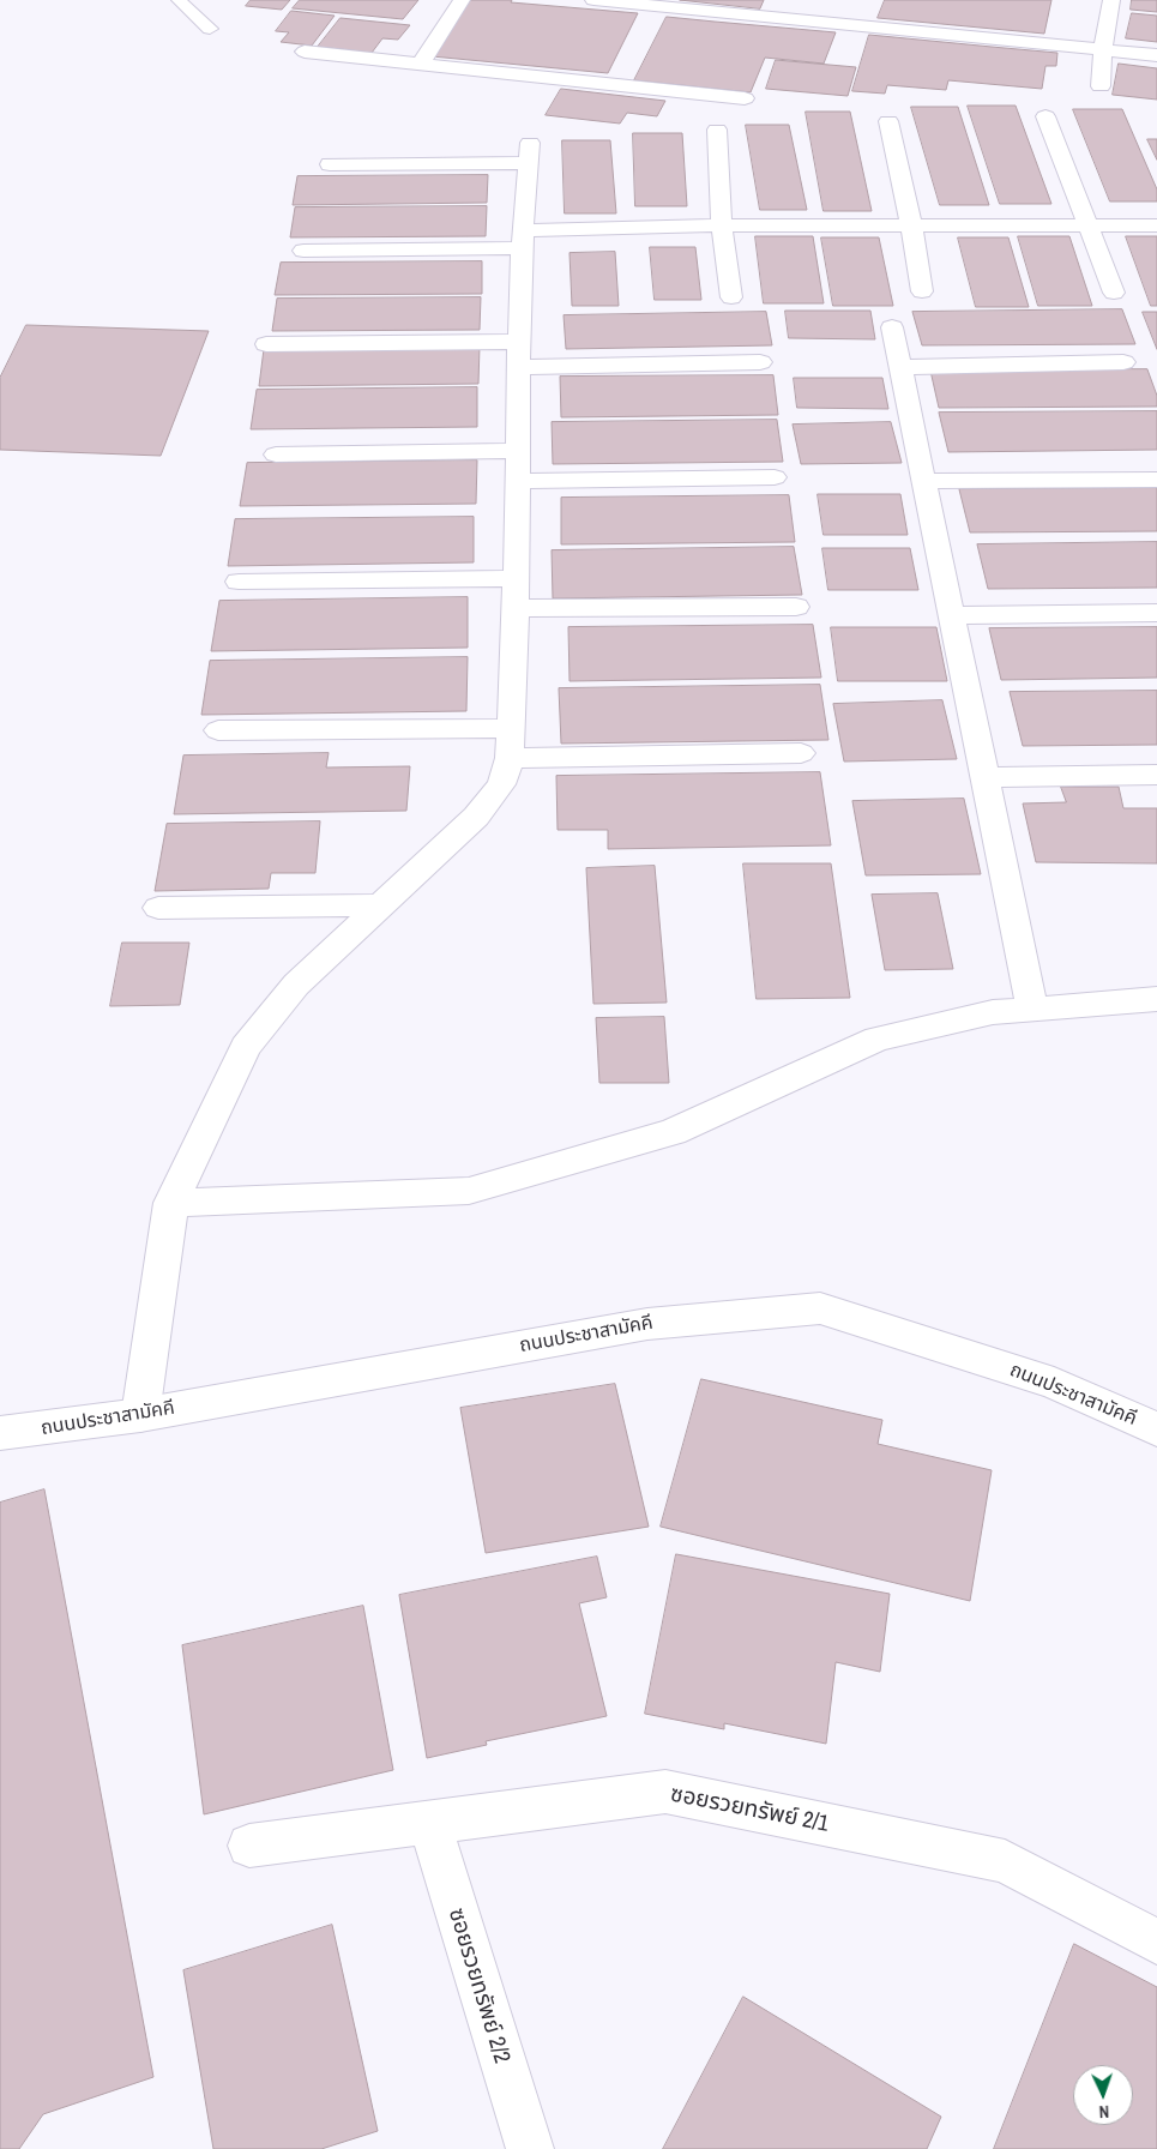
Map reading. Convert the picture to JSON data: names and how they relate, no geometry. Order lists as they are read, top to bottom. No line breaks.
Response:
{"streets":{"street":["ถนนประชาสามัคคี","ซอยรวยทรัพย์ 2/1","ซอยรวยทรัพย์ 2/2"]},"crossings":[["ซอยรวยทรัพย์ 2/1","ซอยรวยทรัพย์ 2/2"]],"north":"bottom"}
